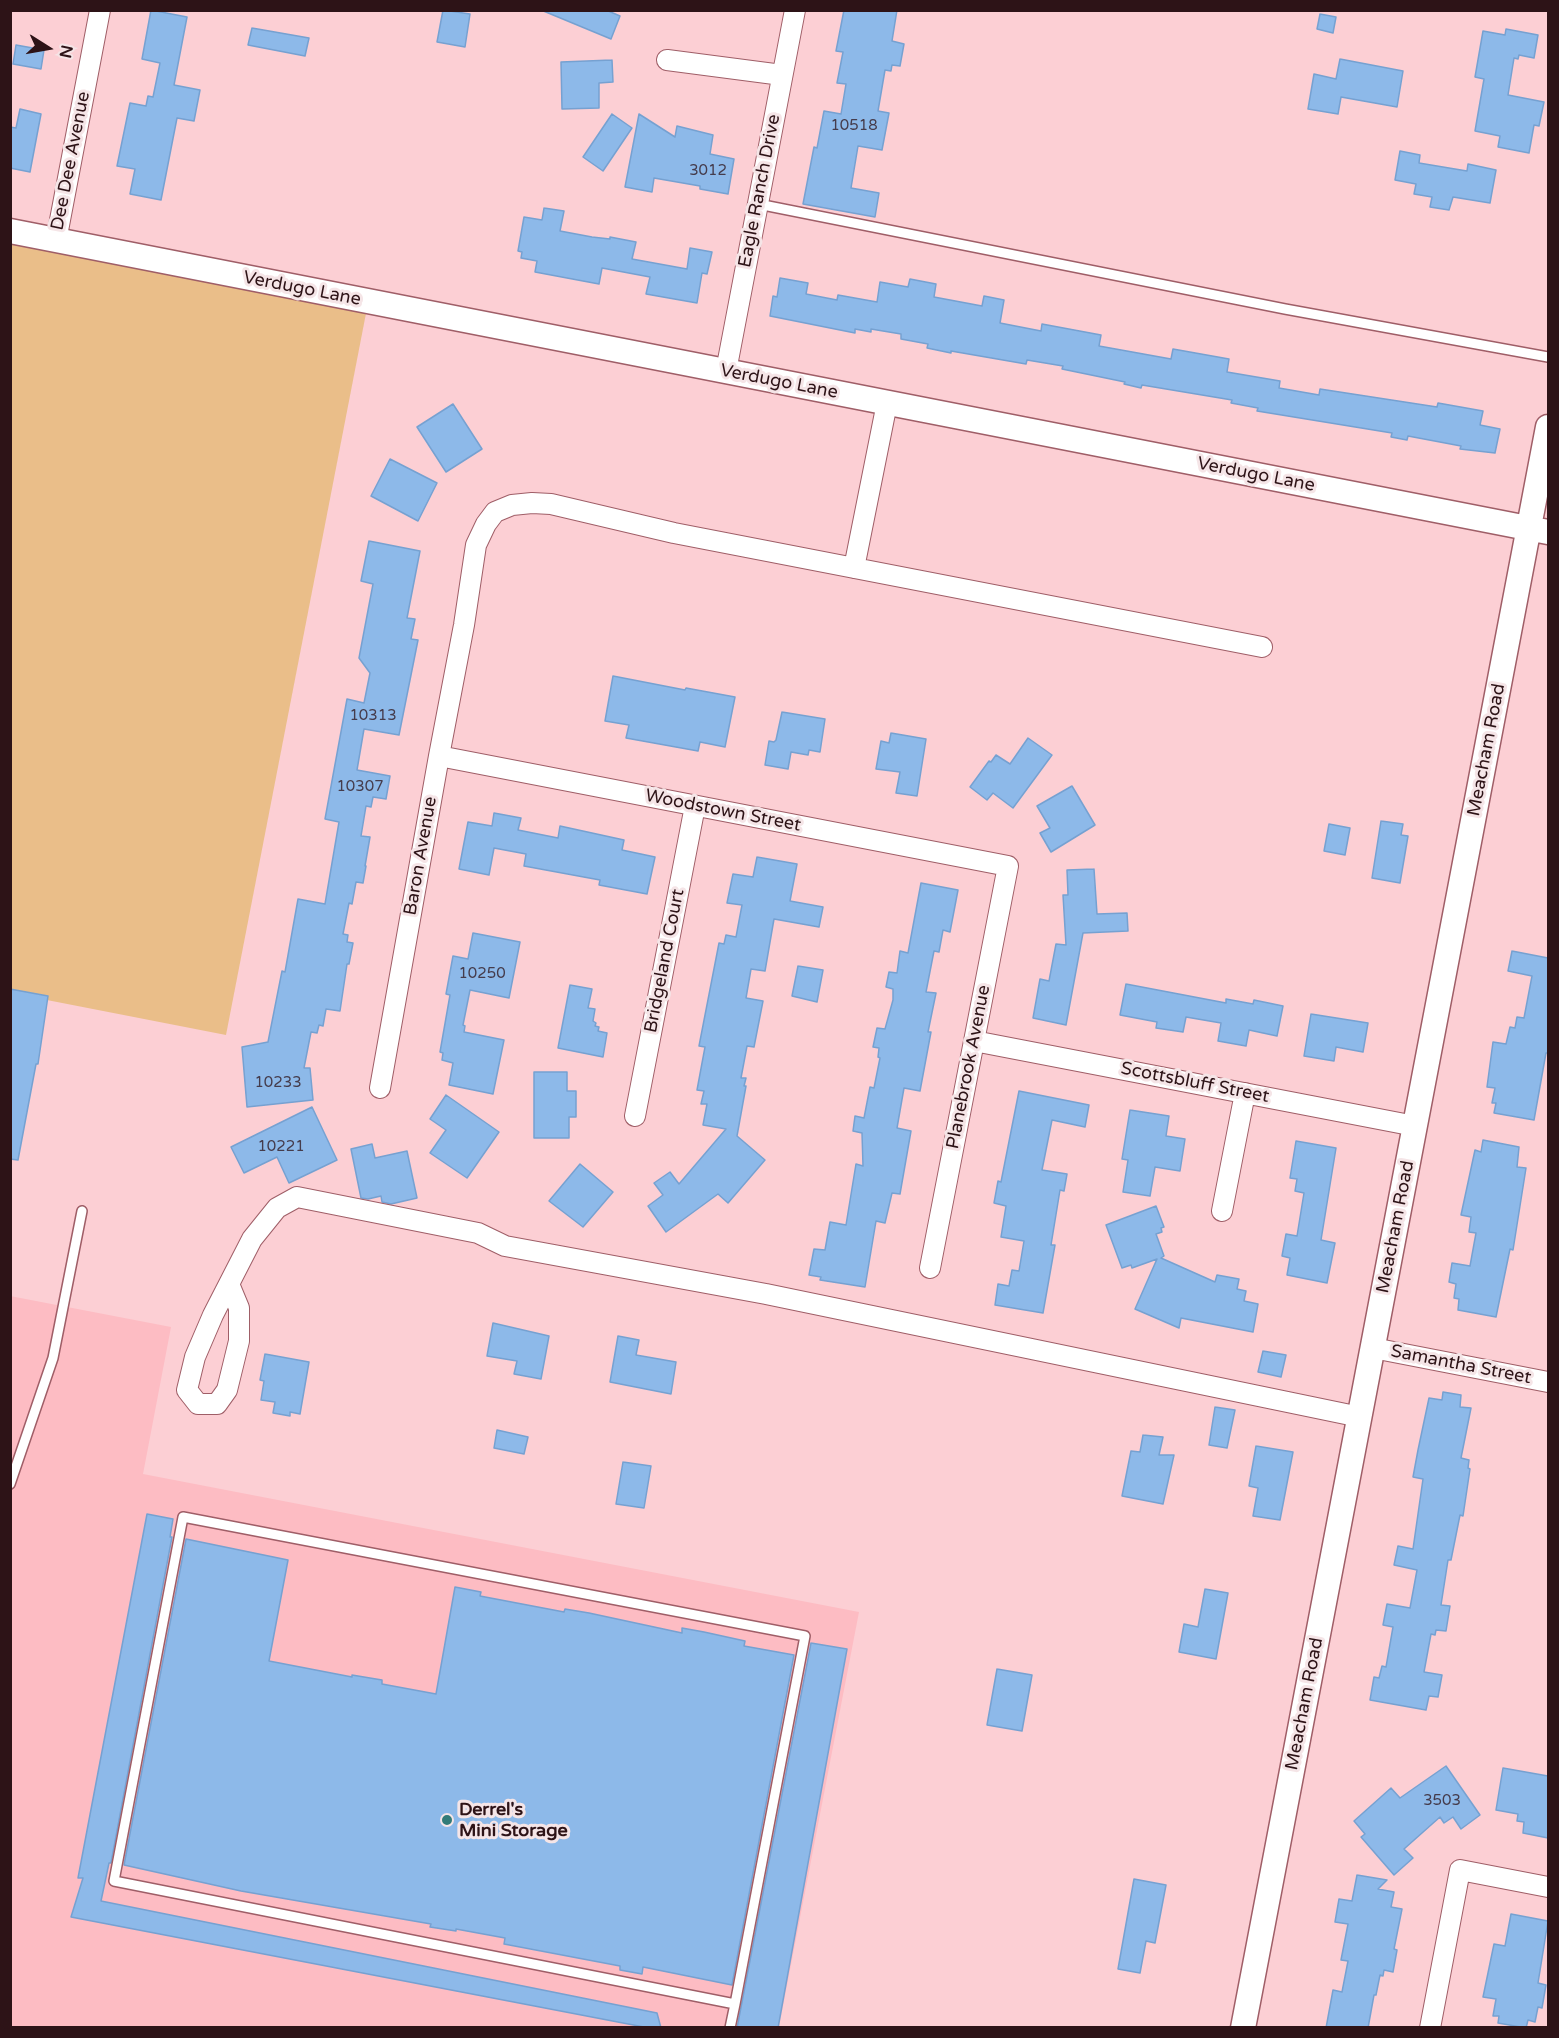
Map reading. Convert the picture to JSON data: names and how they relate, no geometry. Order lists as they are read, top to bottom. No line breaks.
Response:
{"streets":{"street":["Dee Dee Avenue","Eagle Ranch Drive","Verdugo Lane","Meacham Road","Woodstown Street","Baron Avenue","Bridgeland Court","Planebrook Avenue","Scottsbluff Street","Samantha Street"]},"crossings":[["Dee Dee Avenue","Verdugo Lane"],["Eagle Ranch Drive","Verdugo Lane"],["Verdugo Lane","Meacham Road"],["Meacham Road","Scottsbluff Street"],["Meacham Road","Samantha Street"],["Woodstown Street","Baron Avenue"],["Woodstown Street","Bridgeland Court"],["Woodstown Street","Planebrook Avenue"],["Planebrook Avenue","Scottsbluff Street"]],"places":["Derrel's Mini Storage"],"house_numbers":["10518","3012","10313","10307","10250","10233","10221","3503"],"north":"right"}
